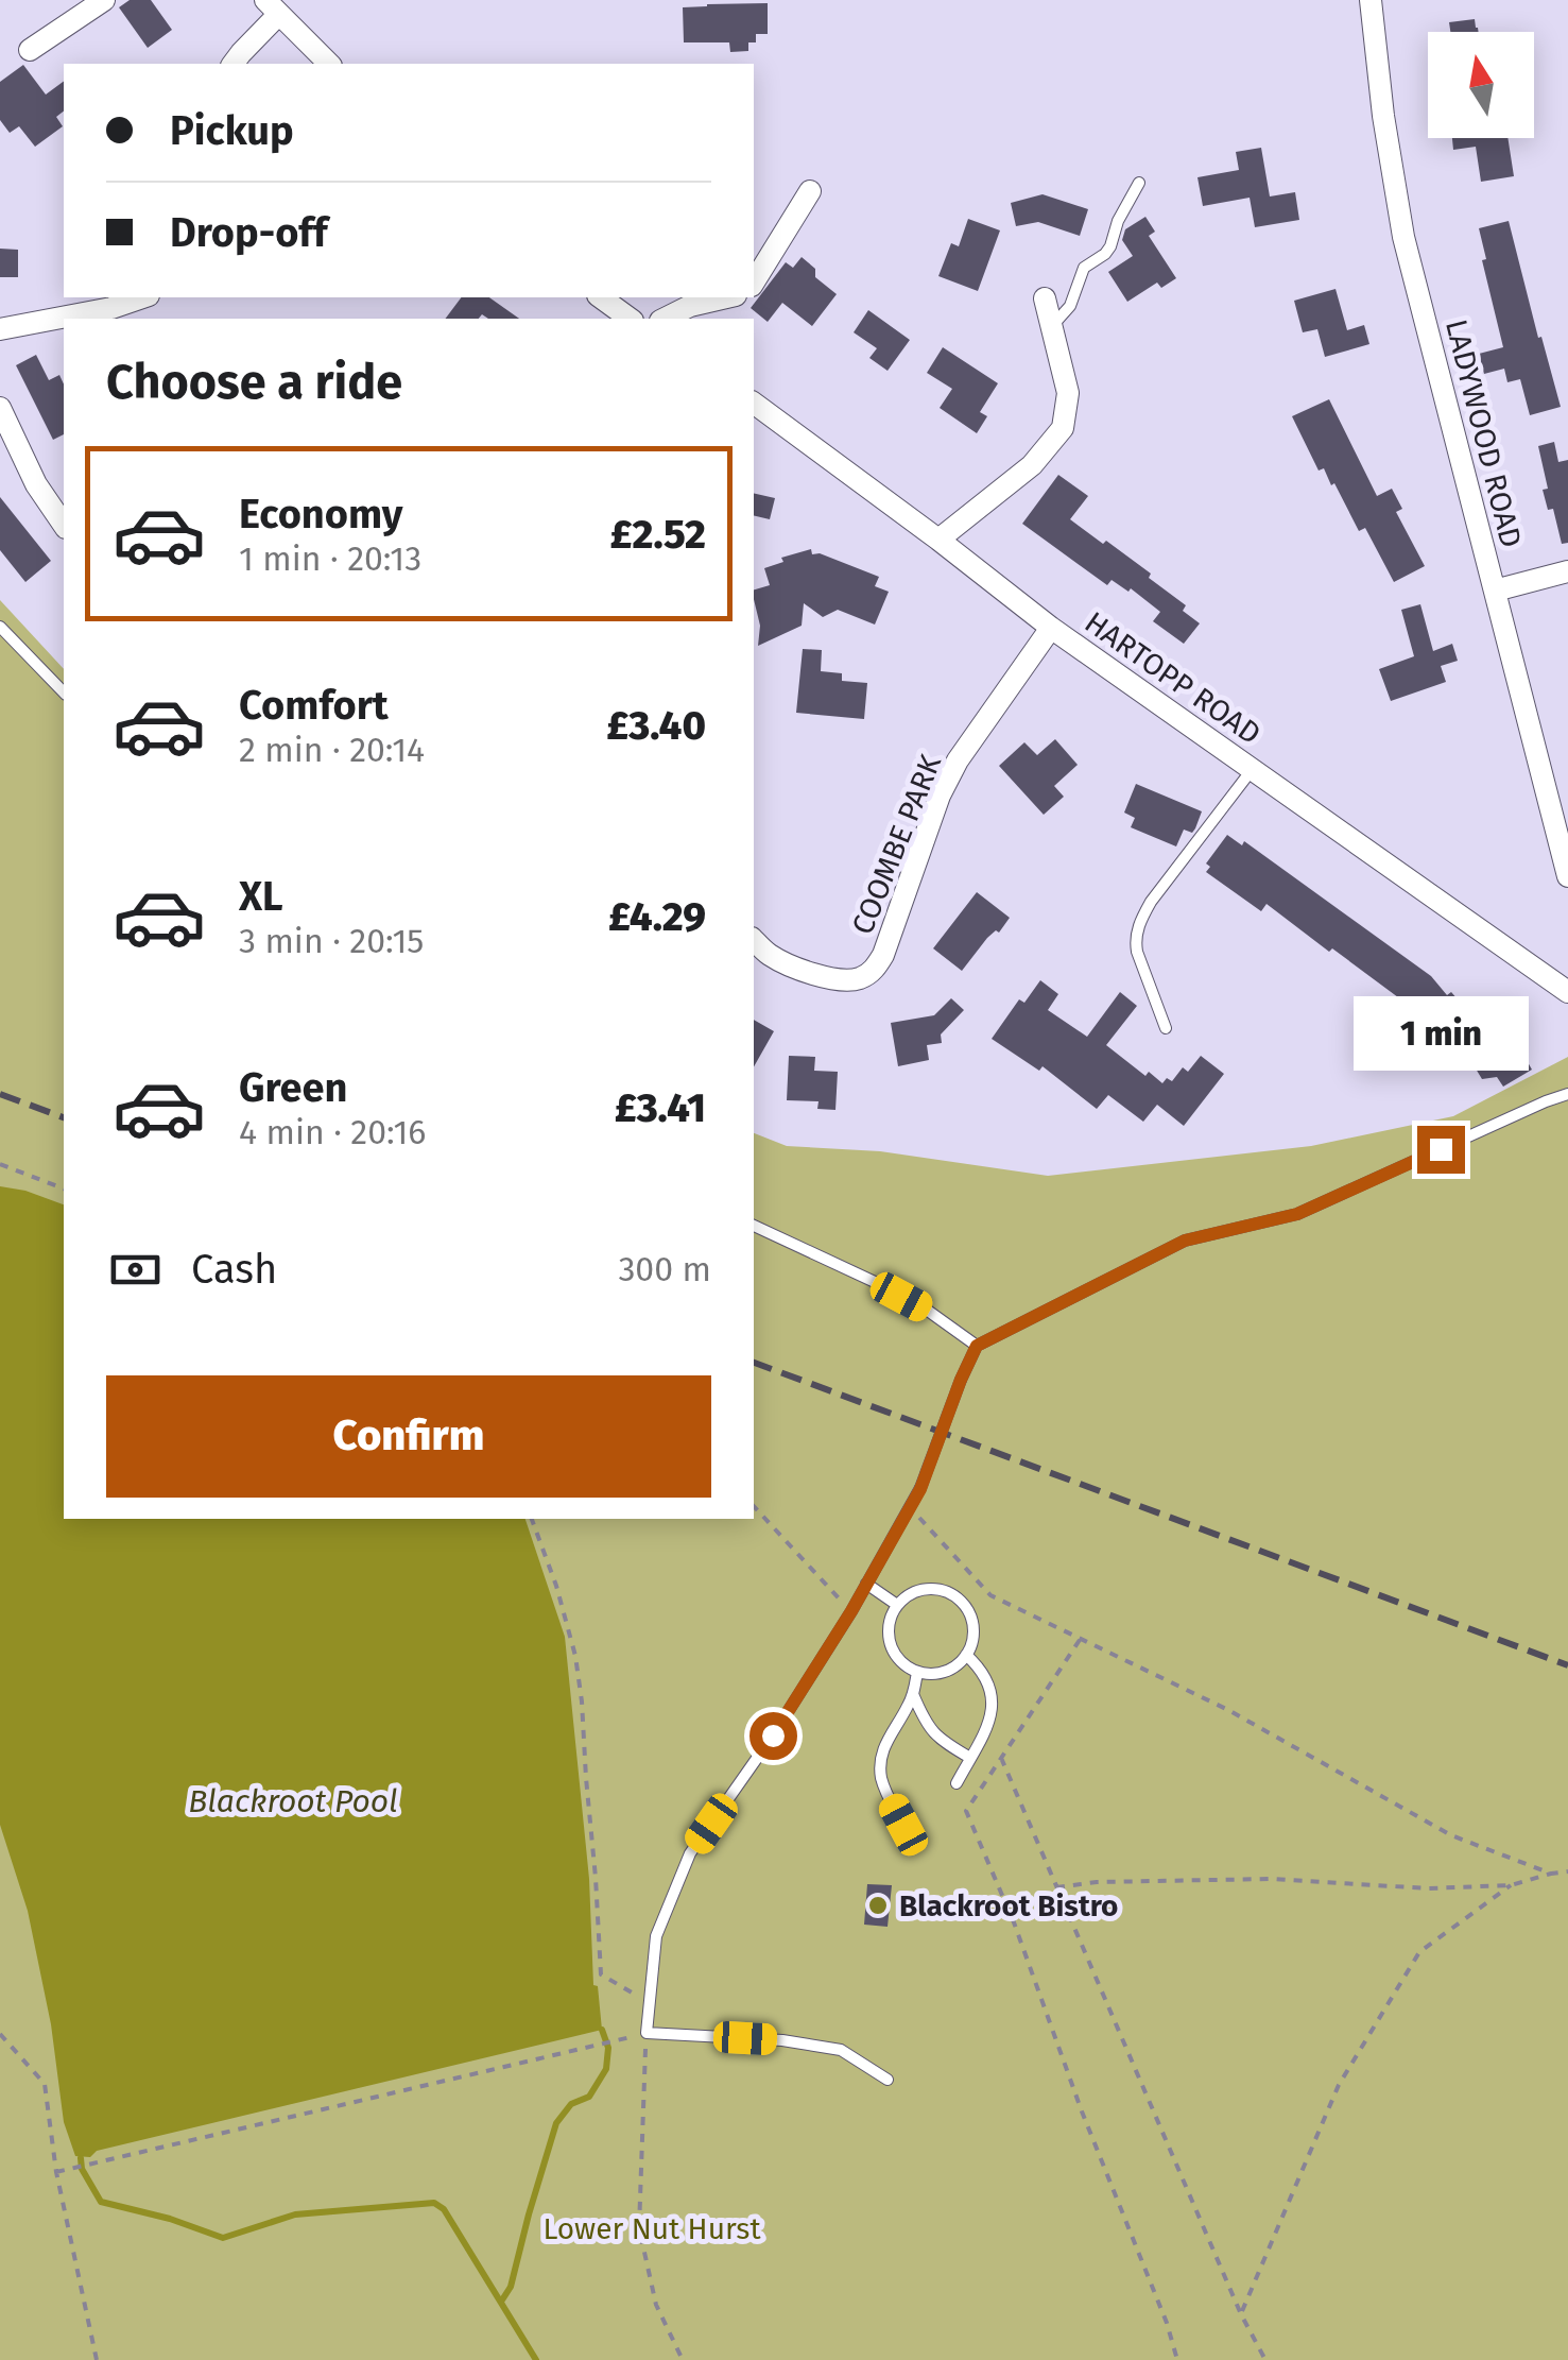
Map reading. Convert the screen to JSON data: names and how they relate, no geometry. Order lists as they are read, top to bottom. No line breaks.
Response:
{"streets":{"street":["LADYWOOD ROAD","HARTOPP ROAD","COOMBE PARK"]},"crossings":[["HARTOPP ROAD","COOMBE PARK"]],"water":["Blackroot Pool"],"parks":["Lower Nut Hurst"],"places":["Blackroot Bistro"],"north":"top","page":{"banner":["Pickup","Drop-off"],"heading":"Choose a ride","list":[{"name":"Economy","note":"1 min · 20:13","value":"£2.52"},{"name":"Comfort","note":"2 min · 20:14","value":"£3.40"},{"name":"XL","note":"3 min · 20:15","value":"£4.29"},{"name":"Green","note":"4 min · 20:16","value":"£3.41"}],"bubble":"1 min","pay":["Cash","300 m"],"buttons":"Confirm"}}
